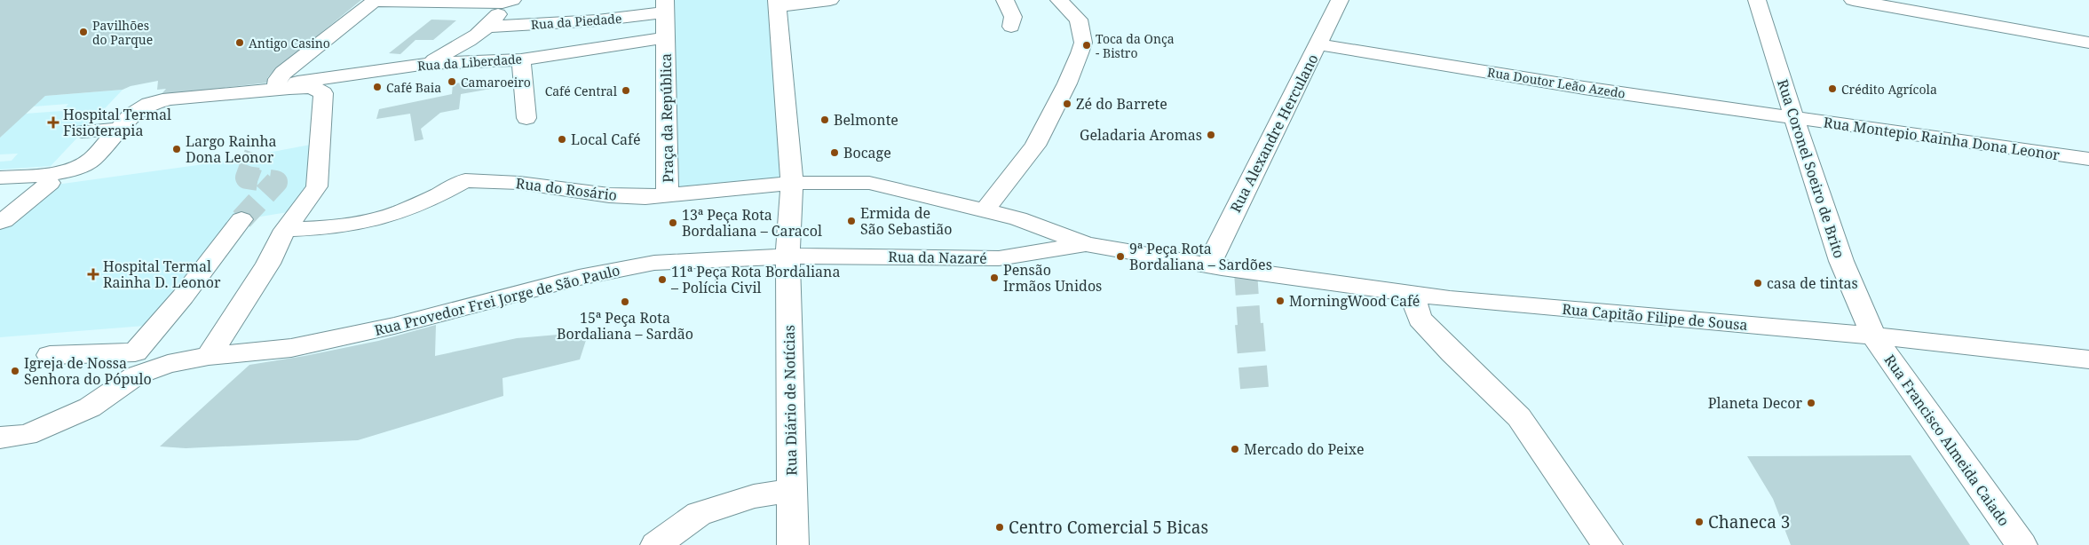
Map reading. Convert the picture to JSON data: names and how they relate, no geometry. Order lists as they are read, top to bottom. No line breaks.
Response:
{"streets":{"street":["Rua da Piedade","Rua da Liberdade","Rua Doutor Leão Azedo","Praça da República","Rua Alexandre Herculano","Rua Montepio Rainha Dona Leonor","Rua Coronel Soeiro de Brito","Rua do Rosário","Rua da Nazaré","Rua Provedor Frei Jorge de São Paulo","Rua Capitão Filipe de Sousa","Rua Diário de Notícias","Rua Francisco Almeida Caiado"]},"crossings":[["Rua da Piedade","Praça da República"],["Rua da Liberdade","Praça da República"],["Rua Doutor Leão Azedo","Rua Alexandre Herculano"],["Rua Doutor Leão Azedo","Rua Montepio Rainha Dona Leonor"],["Rua Doutor Leão Azedo","Rua Coronel Soeiro de Brito"],["Praça da República","Rua do Rosário"],["Praça da República","Rua da Nazaré"],["Praça da República","Rua Capitão Filipe de Sousa"],["Praça da República","Rua Diário de Notícias"],["Rua Alexandre Herculano","Rua Capitão Filipe de Sousa"],["Rua Montepio Rainha Dona Leonor","Rua Coronel Soeiro de Brito"],["Rua Coronel Soeiro de Brito","Rua Capitão Filipe de Sousa"],["Rua Coronel Soeiro de Brito","Rua Francisco Almeida Caiado"],["Rua da Nazaré","Rua Provedor Frei Jorge de São Paulo"],["Rua da Nazaré","Rua Capitão Filipe de Sousa"],["Rua da Nazaré","Rua Diário de Notícias"],["Rua Provedor Frei Jorge de São Paulo","Rua Diário de Notícias"],["Rua Capitão Filipe de Sousa","Rua Francisco Almeida Caiado"]],"places":{"other":["Pavilhões do Parque","Antigo Casino","Toca da Onça - Bistro","Camaroeiro","Café Baia","Crédito Agrícola","Café Central","Zé do Barrete","Belmonte","Geladaria Aromas","Local Café","Largo Rainha Dona Leonor","Bocage","Ermida de São Sebastião","13ª Peça Rota Bordaliana – Caracol","9ª Peça Rota Bordaliana – Sardões","Pensão Irmãos Unidos","11ª Peça Rota Bordaliana – Polícia Civil","casa de tintas","MorningWood Café","15ª Peça Rota Bordaliana – Sardão","Igreja de Nossa Senhora do Pópulo","Planeta Decor","Mercado do Peixe","Chaneca 3","Centro Comercial 5 Bicas"],"health":["Hospital Termal Fisioterapia","Hospital Termal Rainha D. Leonor"]}}
